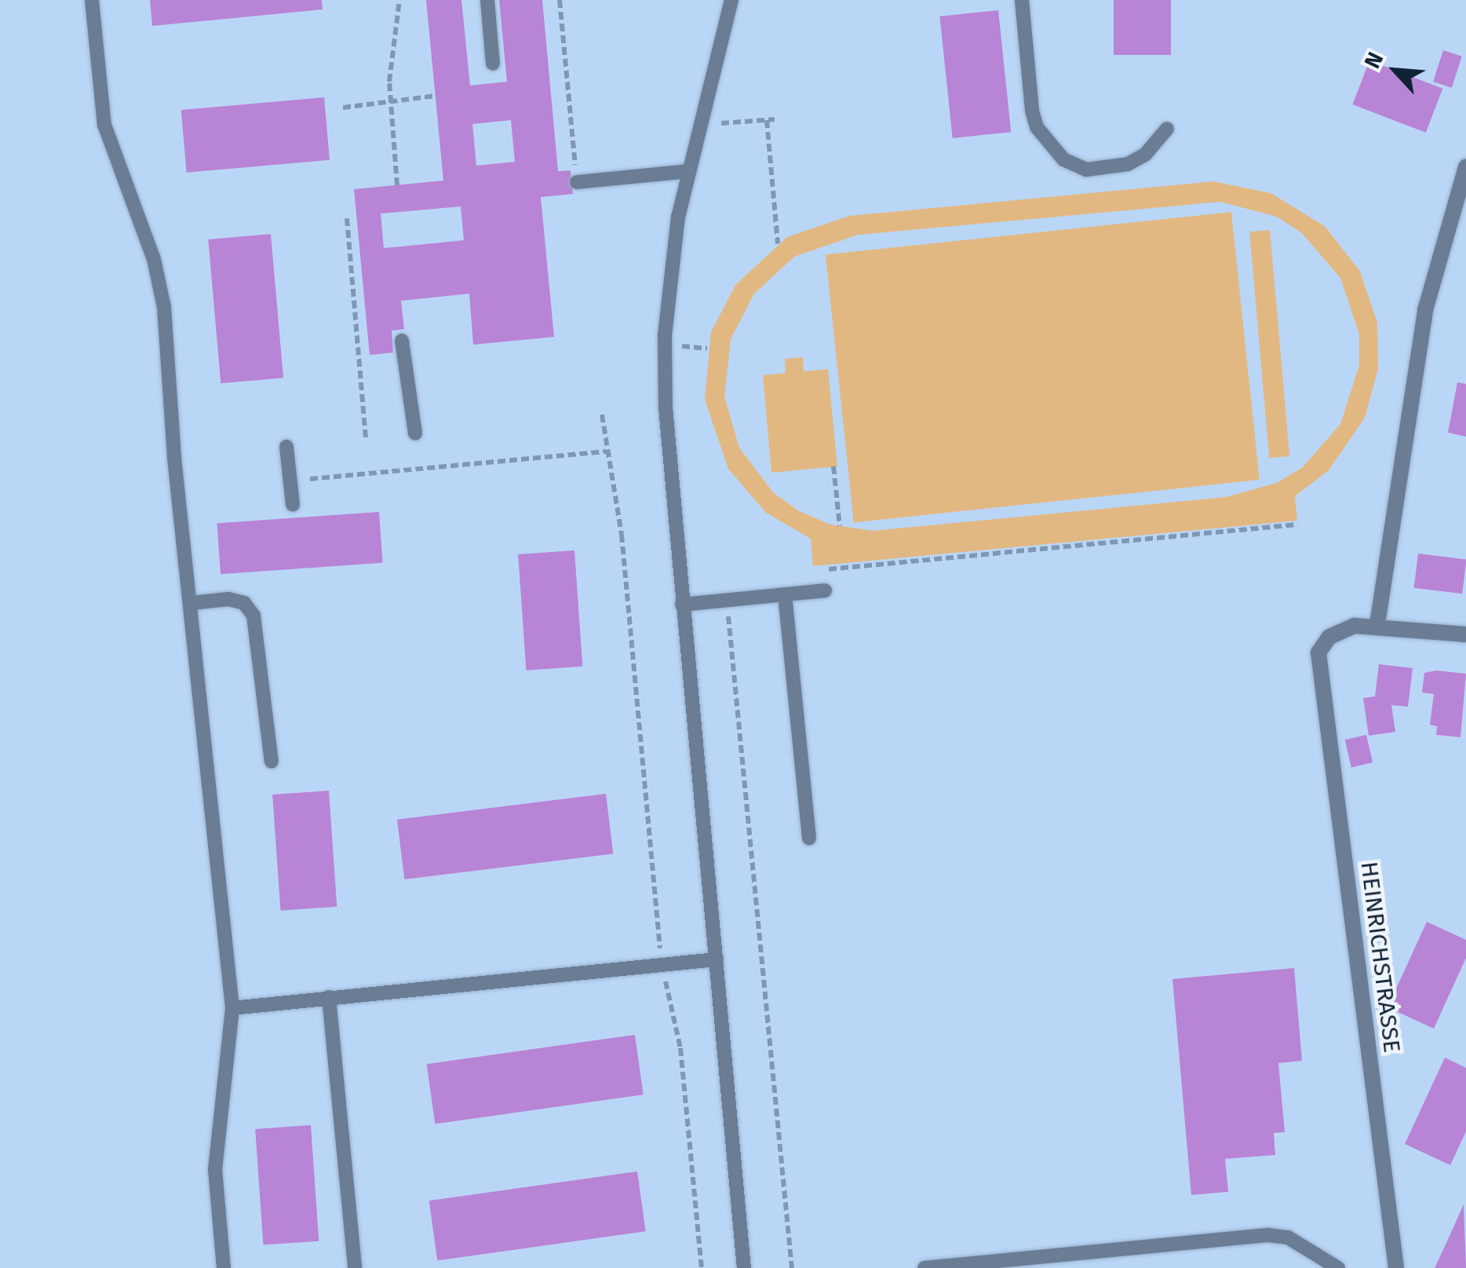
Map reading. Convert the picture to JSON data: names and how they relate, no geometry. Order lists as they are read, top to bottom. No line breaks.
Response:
{"streets":{"street":["HEINRICHSTRASSE"]},"north":"top left"}
